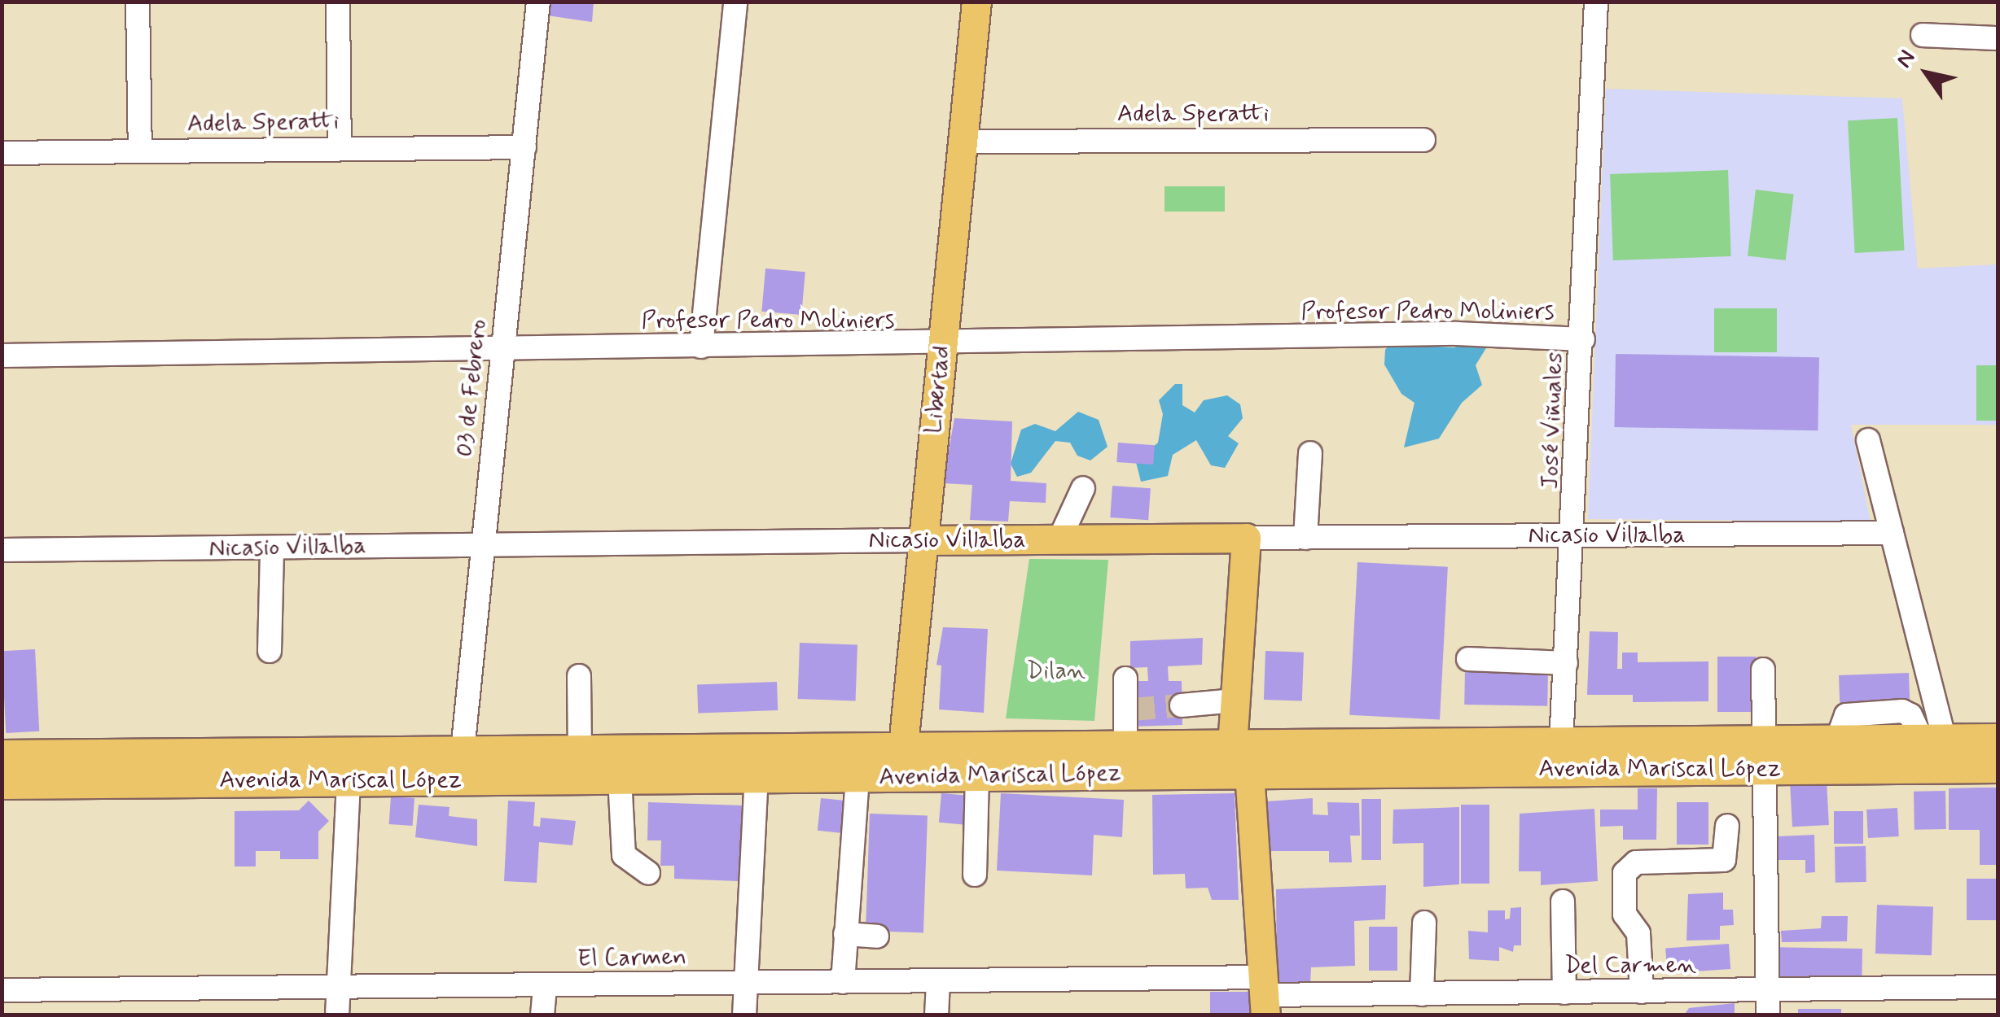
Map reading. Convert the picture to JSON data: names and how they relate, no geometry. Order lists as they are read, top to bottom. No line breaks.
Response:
{"streets":{"highway":["Avenida Mariscal López"],"main road":["Libertad","Nicasio Villalba"],"street":["Adela Speratti","Profesor Pedro Moliniers","03 de Febrero","José Viñuales","El Carmen","Del Carmen"]},"crossings":[["Adela Speratti","03 de Febrero"],["Adela Speratti","Libertad"],["Profesor Pedro Moliniers","03 de Febrero"],["Profesor Pedro Moliniers","Libertad"],["Profesor Pedro Moliniers","José Viñuales"],["03 de Febrero","Nicasio Villalba"],["03 de Febrero","Avenida Mariscal López"],["Libertad","Nicasio Villalba"],["Libertad","Avenida Mariscal López"],["José Viñuales","Nicasio Villalba"],["José Viñuales","Avenida Mariscal López"],["El Carmen","Del Carmen"]],"parks":["Dilan"],"north":"top left"}
